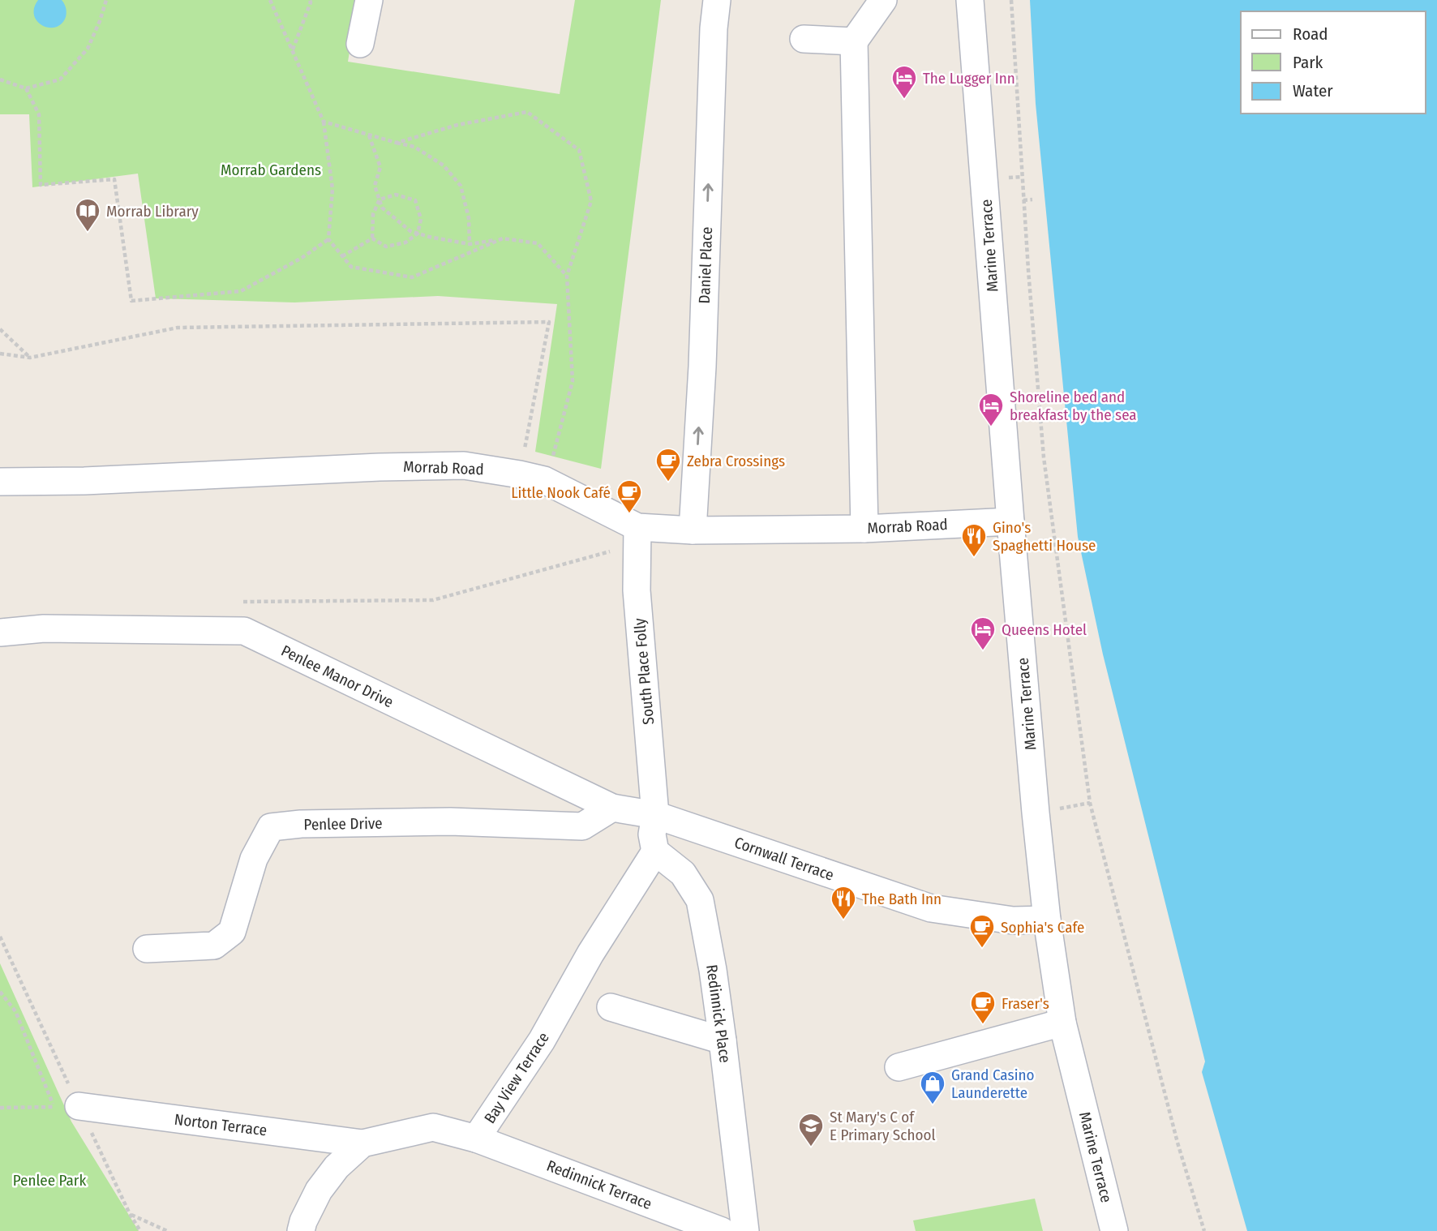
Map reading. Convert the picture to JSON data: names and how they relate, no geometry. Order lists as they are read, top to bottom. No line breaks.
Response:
{"streets":{"street":["Marine Terrace","Daniel Place","Morrab Road","South Place Folly","Penlee Manor Drive","Penlee Drive","Cornwall Terrace","Redinnick Place","Bay View Terrace","Norton Terrace","Redinnick Terrace"]},"crossings":[["Marine Terrace","Morrab Road"],["Marine Terrace","Cornwall Terrace"],["Daniel Place","Morrab Road"],["Morrab Road","South Place Folly"],["South Place Folly","Penlee Manor Drive"],["South Place Folly","Cornwall Terrace"],["Penlee Manor Drive","Penlee Drive"],["Penlee Manor Drive","Cornwall Terrace"],["Redinnick Place","Bay View Terrace"],["Bay View Terrace","Norton Terrace"],["Bay View Terrace","Redinnick Terrace"]],"parks":["Morrab Gardens","Penlee Park"],"places":{"hotel":["The Lugger Inn","Shoreline bed and breakfast by the sea","Queens Hotel"],"library":["Morrab Library"],"cafe":["Zebra Crossings","Little Nook Café","Sophia's Cafe","Fraser's"],"restaurant":["Gino's Spaghetti House","The Bath Inn"],"shop":["Grand Casino Launderette"],"school or university":["St Mary's C of E Primary School"]},"legend":["Road","Park","Water"]}
